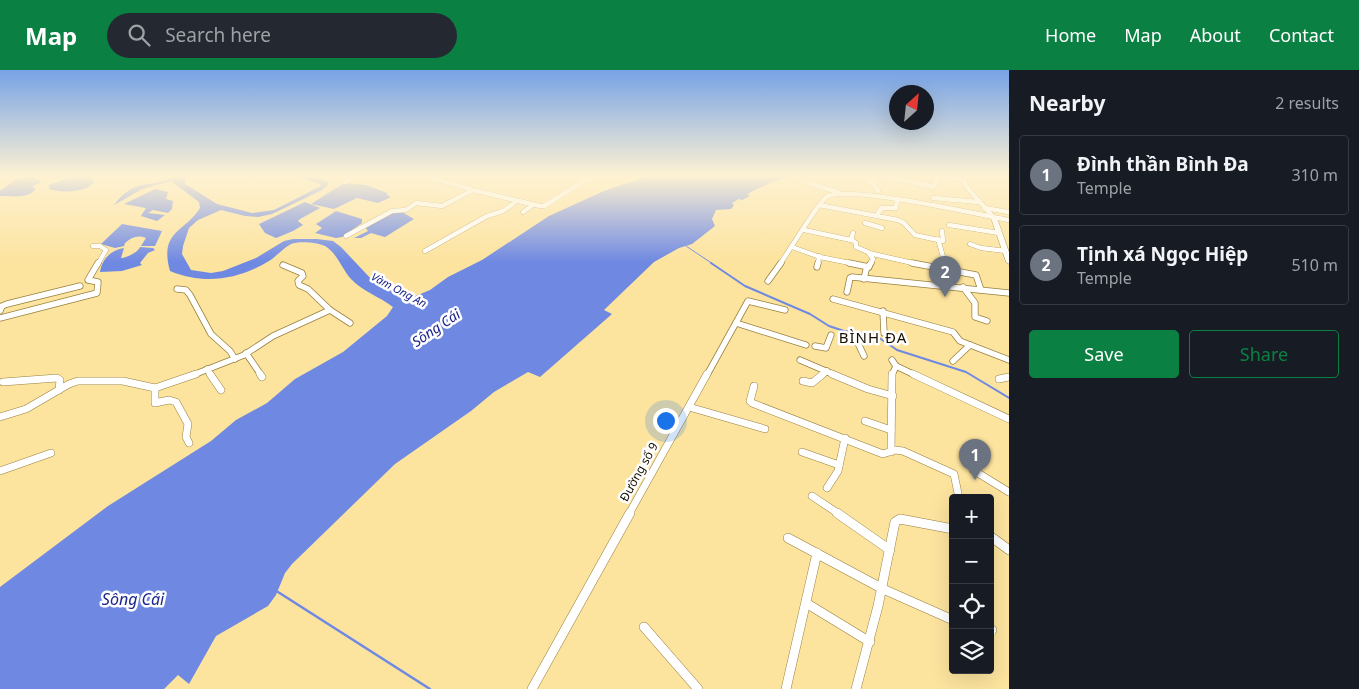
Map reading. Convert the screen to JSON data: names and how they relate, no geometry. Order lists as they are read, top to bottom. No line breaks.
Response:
{"streets":{"street":["Đường số 9"]},"districts":["BÌNH ĐA"],"water":["Vàm Ong An","Sông Cái"],"north":"top right","page":{"header":"Map","search":"Search here","nav":["Home","Map","About","Contact"],"heading":["Nearby","2 results"],"list":[{"mark":"1","name":"Đình thần Bình Đa","note":"Temple","value":"310 m"},{"mark":"2","name":"Tịnh xá Ngọc Hiệp","note":"Temple","value":"510 m"}],"pins":["2","1"],"buttons":["Save","Share"],"map_buttons":["+","−"]}}
